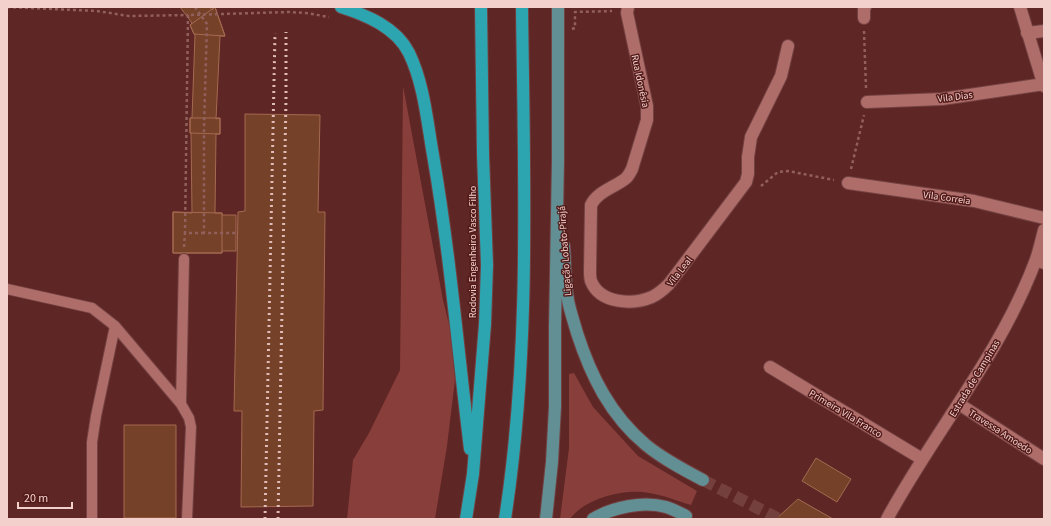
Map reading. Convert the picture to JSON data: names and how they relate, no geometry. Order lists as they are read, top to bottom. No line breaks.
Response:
{"streets":{"highway":["Rodovia Engenheiro Vasco Filho"],"main road":["Ligação Lobato-Pirajá"],"street":["Rua Idonêsia","Vila Dias","Vila Correia","Vila Leal","Estrada de Campinas","Primeira Vila Franco","Travessa Amoedo"]},"crossings":[["Rua Idonêsia","Vila Leal"],["Estrada de Campinas","Primeira Vila Franco"],["Estrada de Campinas","Travessa Amoedo"]],"scale_bar":"20 m"}
